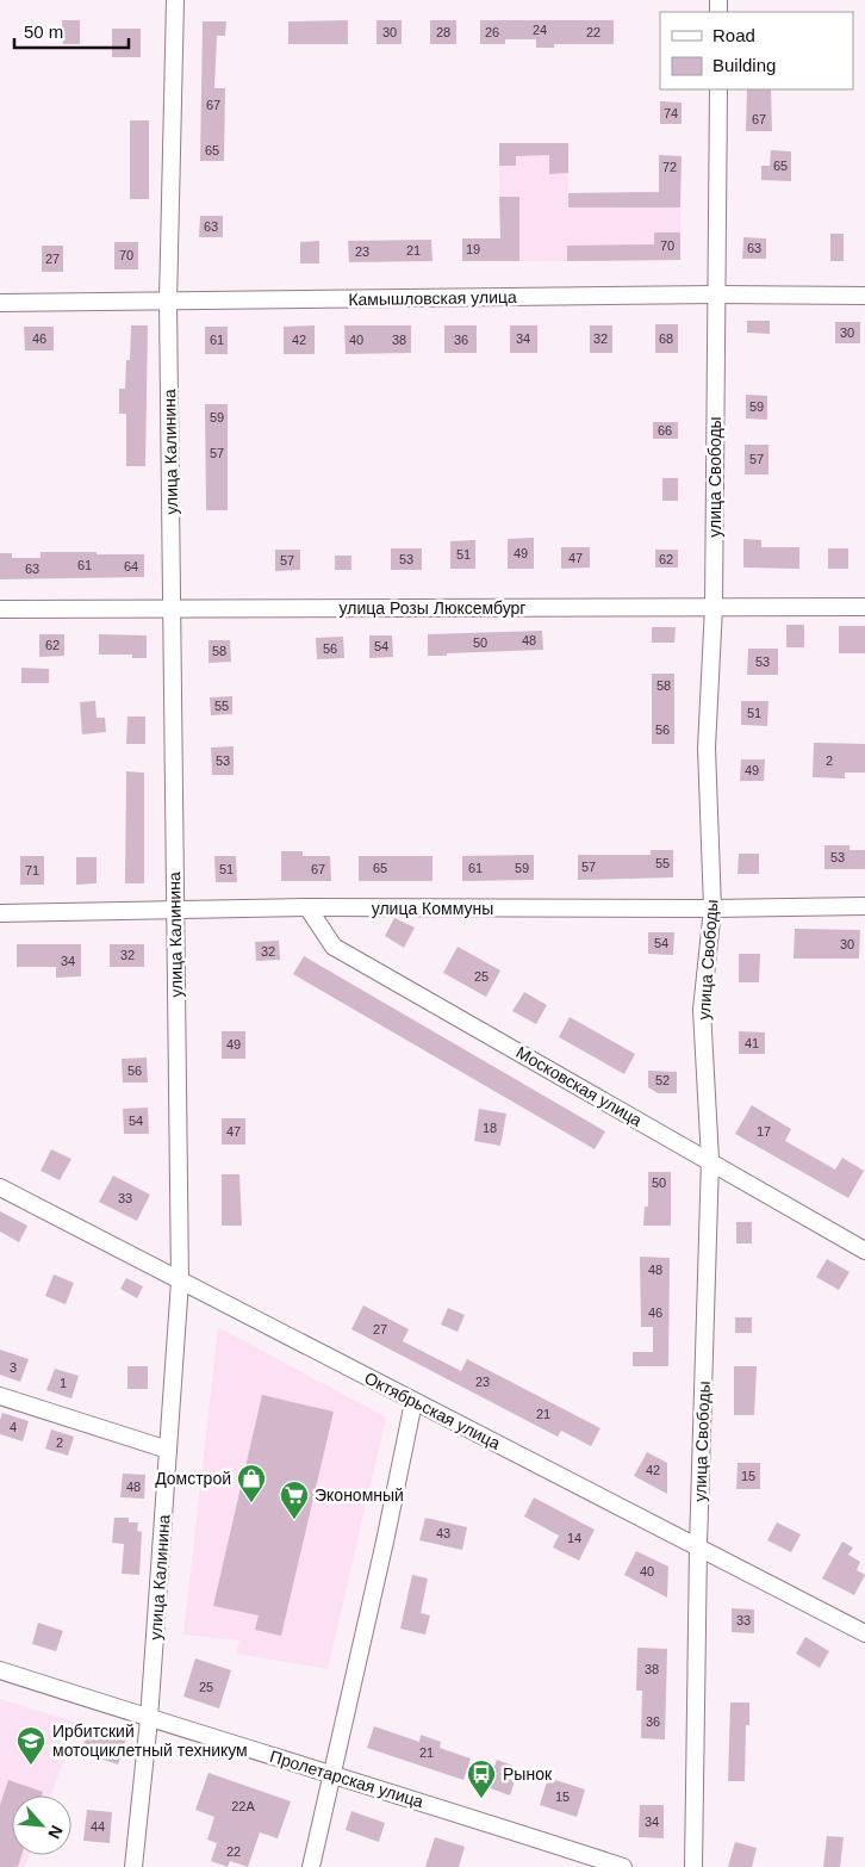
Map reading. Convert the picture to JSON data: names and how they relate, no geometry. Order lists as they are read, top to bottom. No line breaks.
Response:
{"streets":{"street":["Камышловская улица","улица Калинина","улица Свободы","улица Розы Люксембург","улица Коммуны","Московская улица","Октябрьская улица","Пролетарская улица"]},"crossings":[["Камышловская улица","улица Калинина"],["Камышловская улица","улица Свободы"],["улица Калинина","улица Розы Люксембург"],["улица Калинина","улица Коммуны"],["улица Калинина","Октябрьская улица"],["улица Калинина","Пролетарская улица"],["улица Свободы","улица Розы Люксембург"],["улица Свободы","улица Коммуны"],["улица Свободы","Московская улица"],["улица Свободы","Октябрьская улица"],["улица Коммуны","Московская улица"]],"places":{"shop":["Домстрой"],"supermarket":["Экономный"],"school or university":["Ирбитский мотоциклетный техникум"],"bus stop":["Рынок"]},"house_numbers":["24","30","28","26","22","67","74","67","65","65","72","63","70","63","19","21","23","70","27","30","46","34","32","68","61","42","40","38","36","59","59","66","57","57","49","51","47","53","62","57","61","64","63","48","50","62","54","56","58","53","58","55","51","56","53","2","49","53","55","57","65","61","59","51","67","71","54","30","32","32","34","25","41","49","56","52","54","18","47","17","50","33","48","46","27","3","23","1","21","4","2","42","15","48","43","14","40","33","38","25","36","21","15","22А","34","44","22"],"legend":["Road","Building"],"scale_bar":"50 m","north":"bottom right"}
